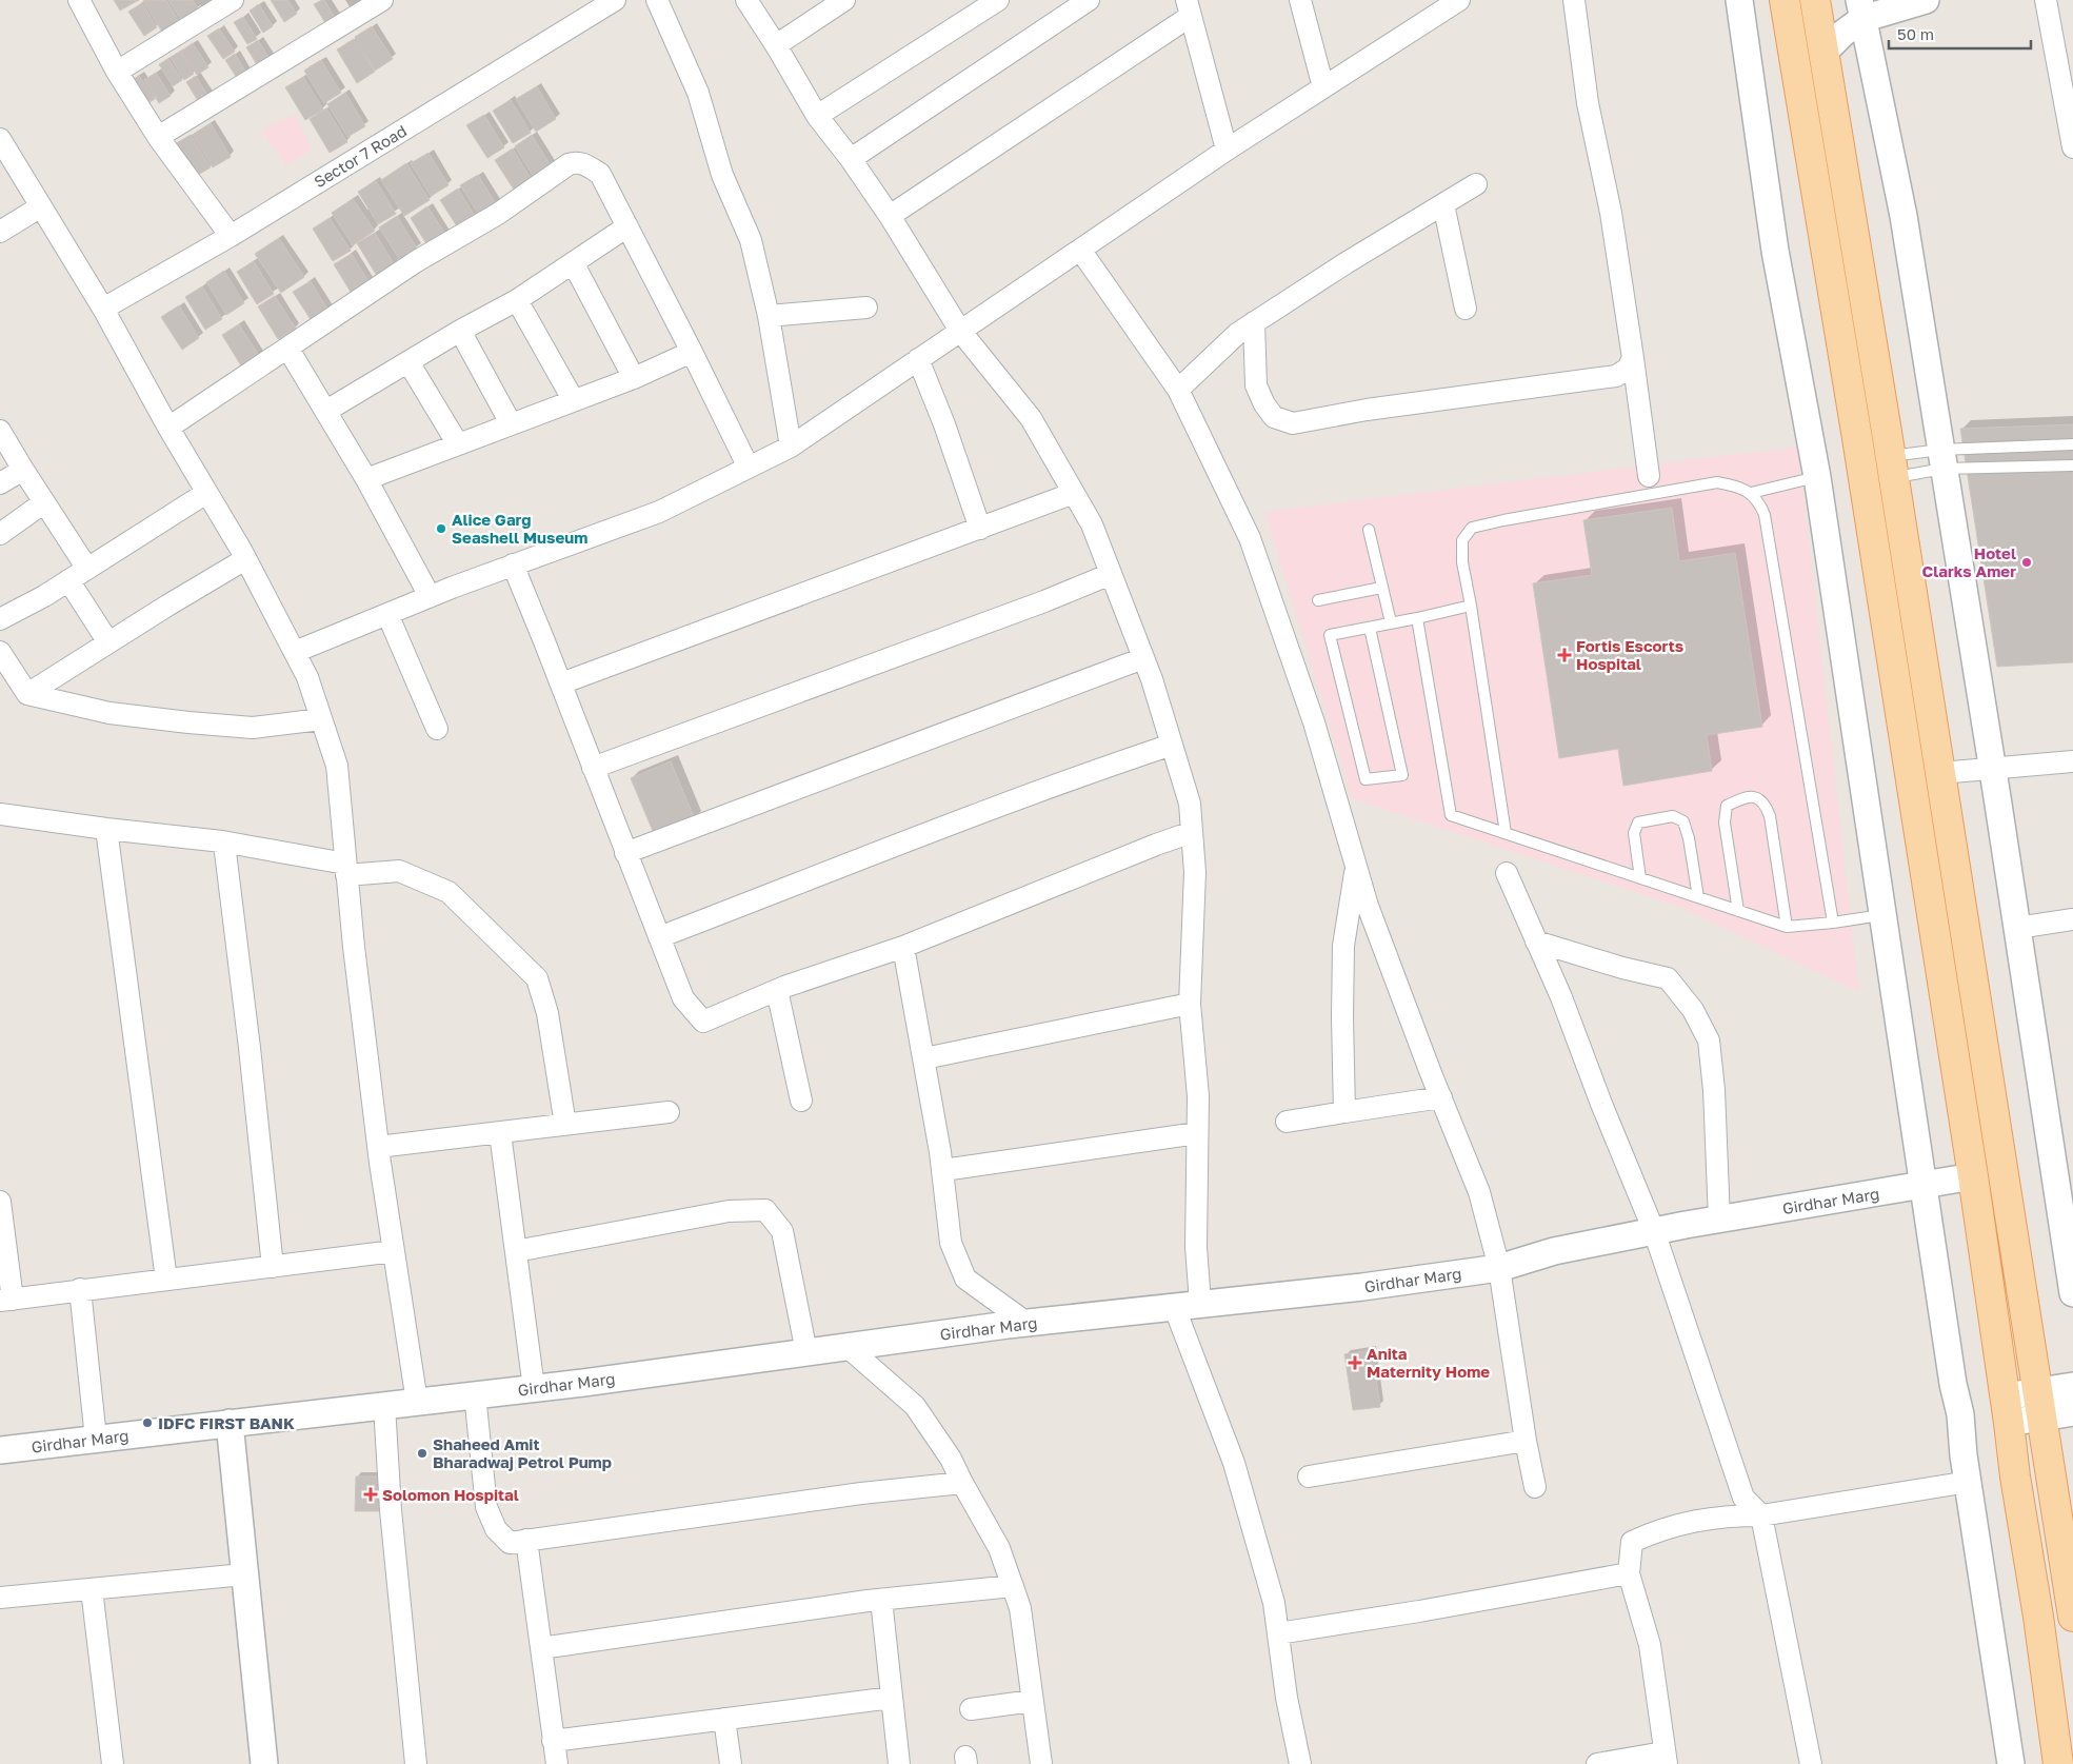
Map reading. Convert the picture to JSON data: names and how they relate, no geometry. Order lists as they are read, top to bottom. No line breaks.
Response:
{"streets":{"street":["Sector 7 Road","Girdhar Marg"]},"places":{"other":["Alice Garg Seashell Museum","Hotel Clarks Amer","IDFC FIRST BANK","Shaheed Amit Bharadwaj Petrol Pump"],"health":["Fortis Escorts Hospital","Anita Maternity Home","Solomon Hospital"]},"scale_bar":"50 m"}
